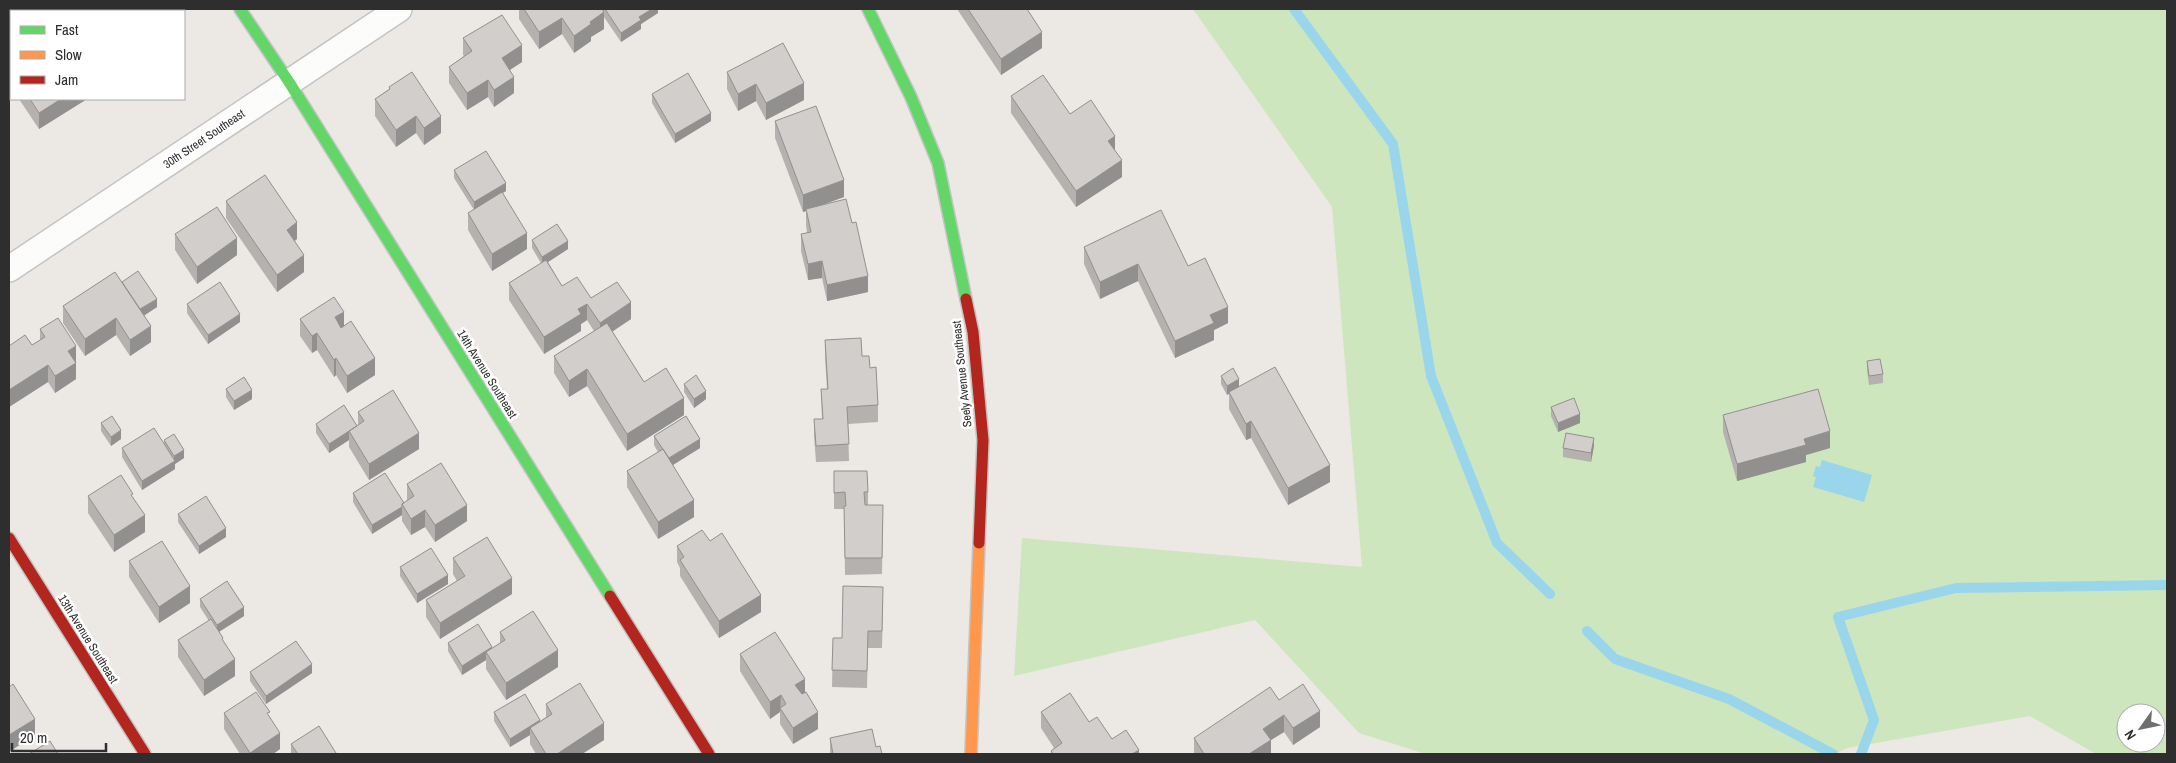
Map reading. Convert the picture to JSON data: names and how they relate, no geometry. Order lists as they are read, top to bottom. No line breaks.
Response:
{"streets":{"street":["30th Street Southeast","14th Avenue Southeast","Seely Avenue Southeast","13th Avenue Southeast"]},"crossings":[["30th Street Southeast","14th Avenue Southeast"]],"legend":["Fast","Slow","Jam"],"scale_bar":"20 m","north":"bottom left"}
